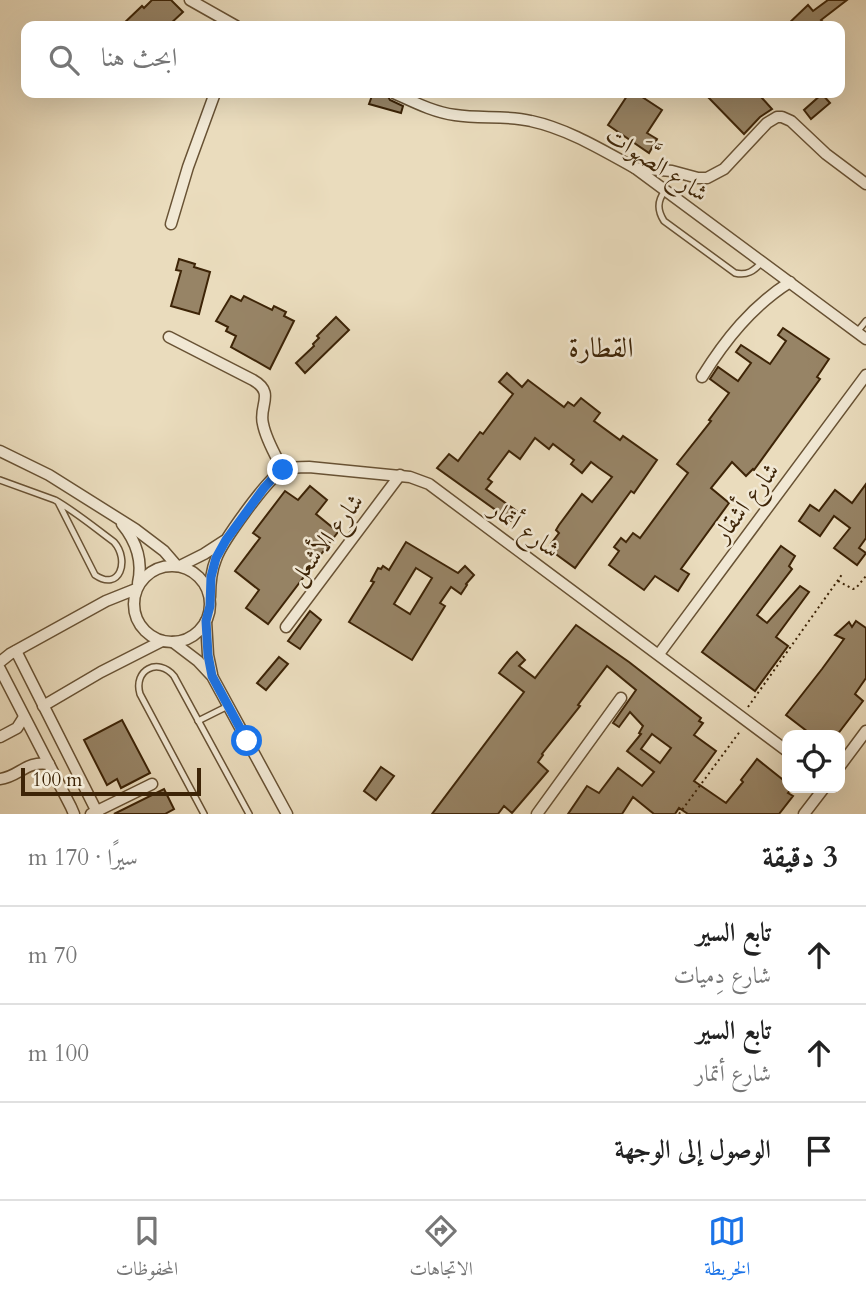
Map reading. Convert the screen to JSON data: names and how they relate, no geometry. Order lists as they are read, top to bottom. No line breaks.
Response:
{"streets":{"street":["شارع الصَّهَوات","شارع أشقار","شارع أتمار","شارع الأشعل"]},"crossings":[["شارع أشقار","شارع أتمار"],["شارع أتمار","شارع الأشعل"]],"districts":["القطارة"],"scale_bar":"100 m","page":{"search":"ابحث هنا","scale":"100 m","heading":["3 دقيقة","سيرًا · 170 m"],"list":[["تابع السير","شارع دِميات","70 m"],["تابع السير","شارع أتمار","100 m"],"الوصول إلى الوجهة"],"nav":["الخريطة","الاتجاهات","المحفوظات"]}}
